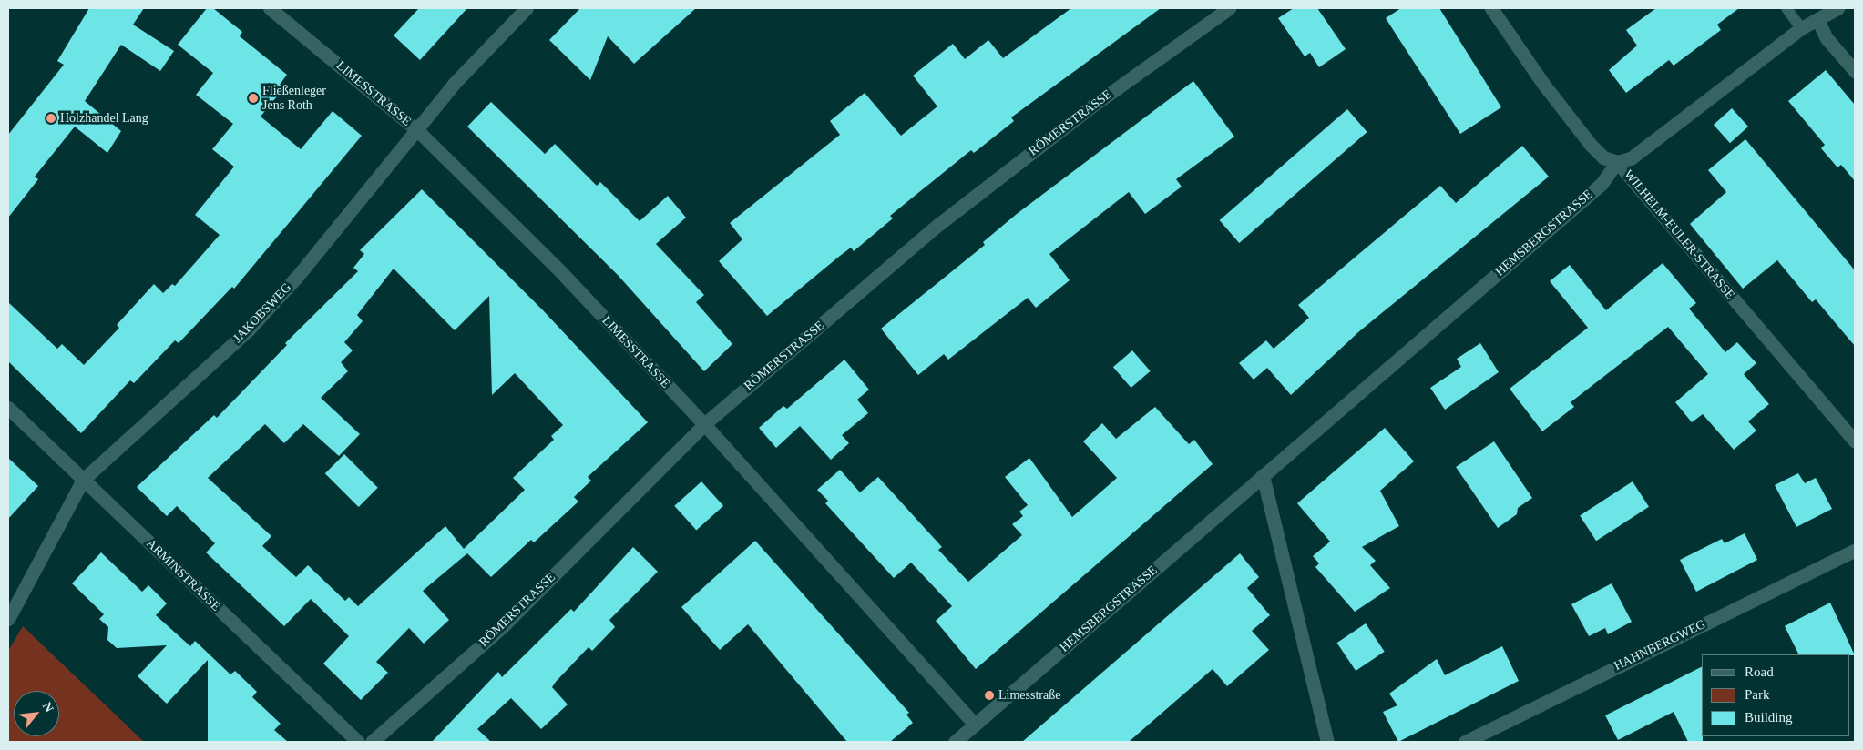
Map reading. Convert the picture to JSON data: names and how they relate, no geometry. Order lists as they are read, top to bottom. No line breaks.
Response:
{"streets":{"street":["LIMESSTRASSE","RÖMERSTRASSE","HEMSBERGSTRASSE","WILHELM-EULER-STRASSE","JAKOBSWEG","ARMINSTRASSE","HAHNBERGWEG"]},"crossings":[["LIMESSTRASSE","RÖMERSTRASSE"],["LIMESSTRASSE","HEMSBERGSTRASSE"],["LIMESSTRASSE","JAKOBSWEG"],["HEMSBERGSTRASSE","WILHELM-EULER-STRASSE"],["JAKOBSWEG","ARMINSTRASSE"]],"places":["Fließenleger Jens Roth","Holzhandel Lang","Limesstraße"],"legend":["Road","Park","Building"],"north":"top right"}
